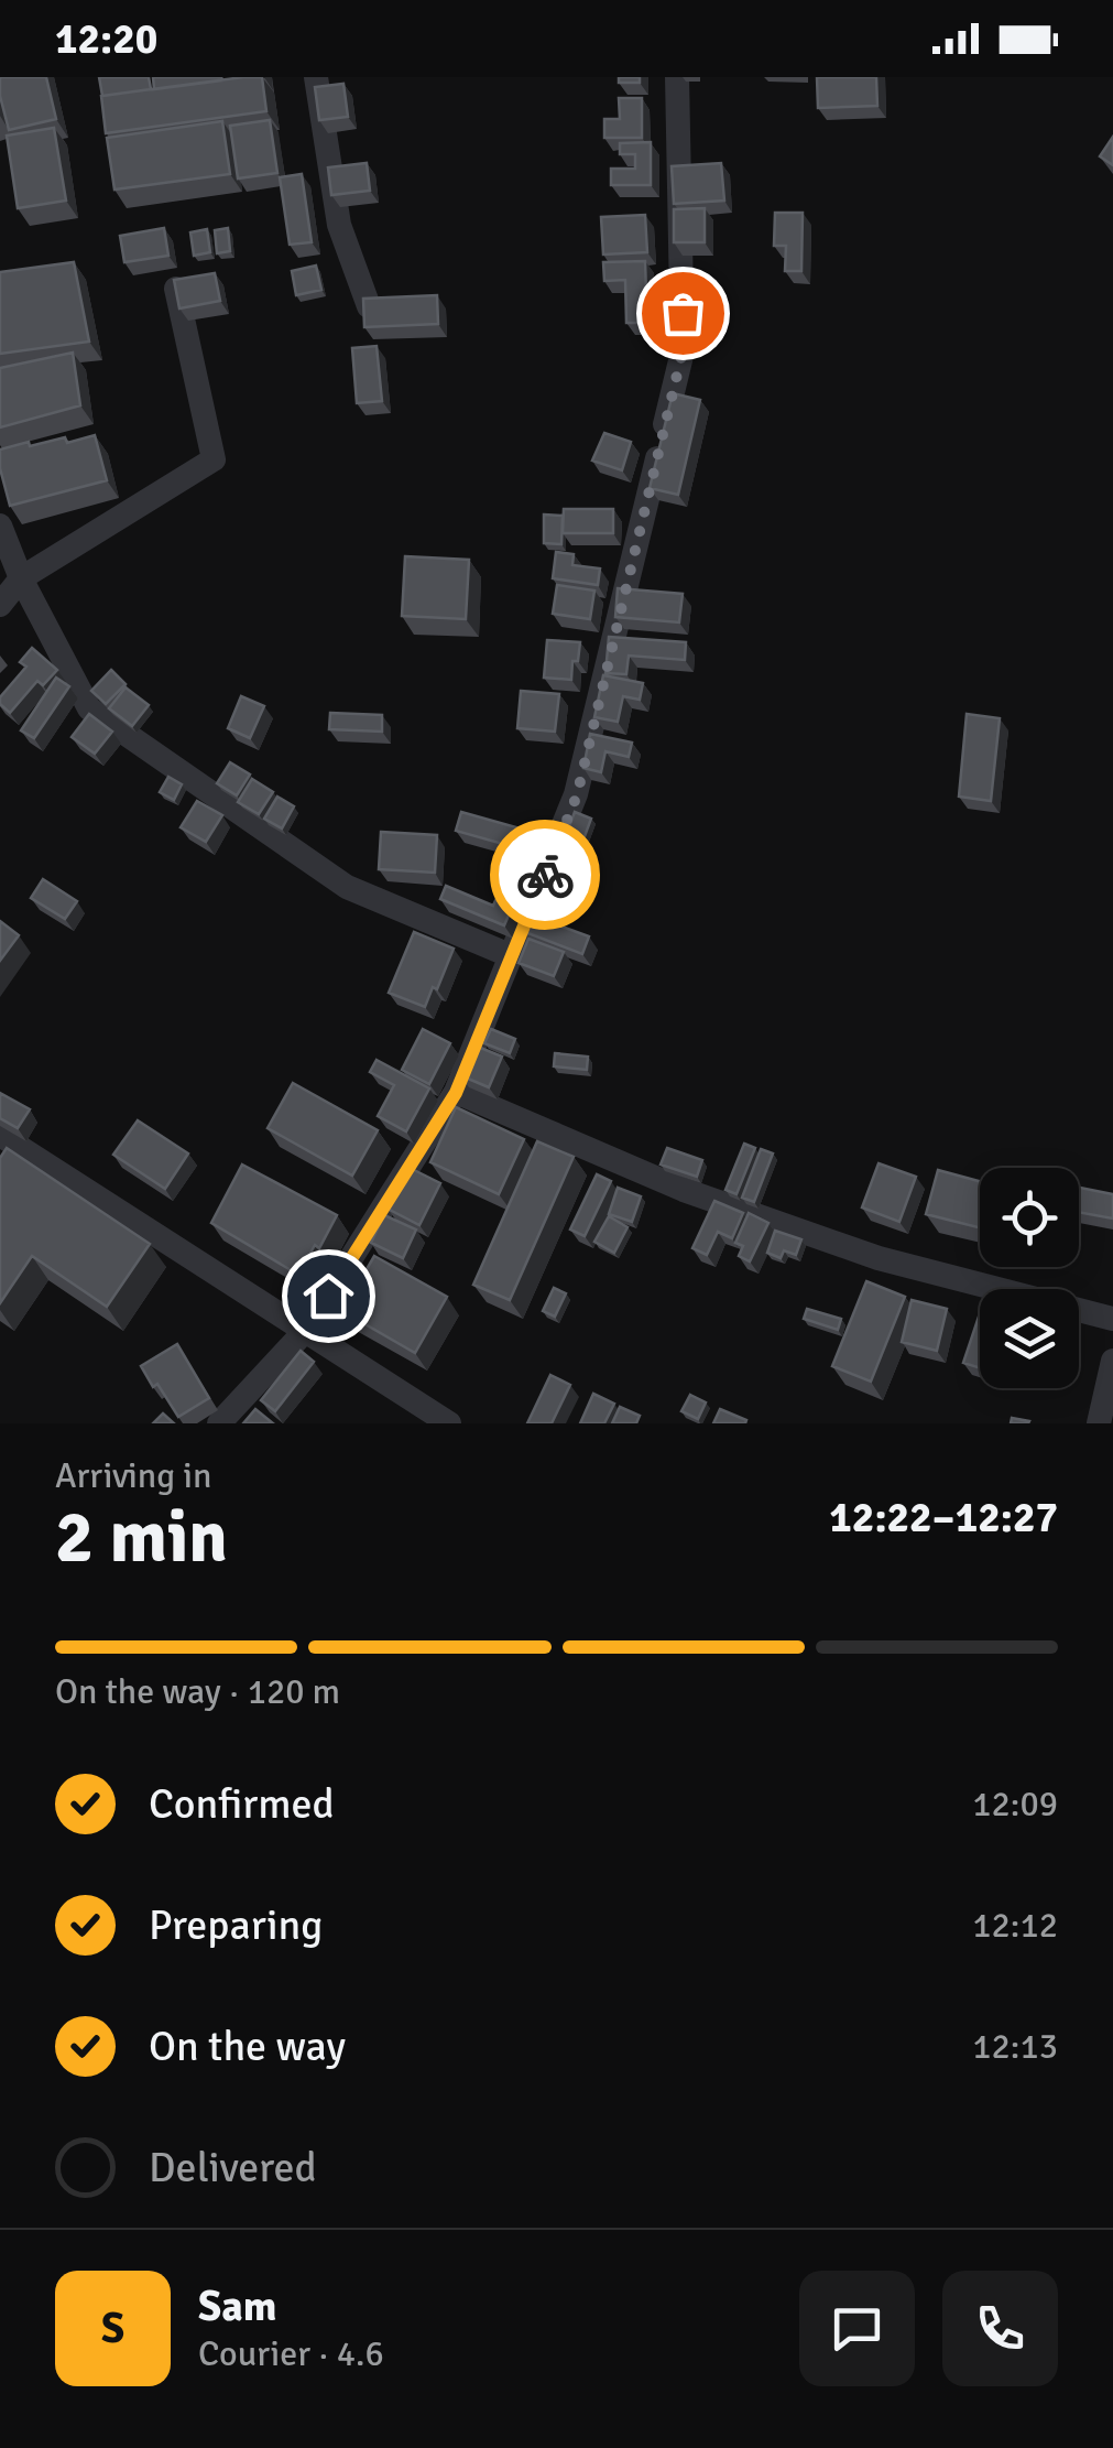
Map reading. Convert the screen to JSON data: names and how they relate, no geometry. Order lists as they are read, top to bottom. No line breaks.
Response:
{"page":{"status":"12:20","heading":["2 min","Arriving in","12:22–12:27"],"panel":["Sam","Courier · 4.6"],"bar":"On the way · 120 m","list":[["Confirmed","12:09"],["Preparing","12:12"],["On the way","12:13"],"Delivered"],"round":"S"}}
